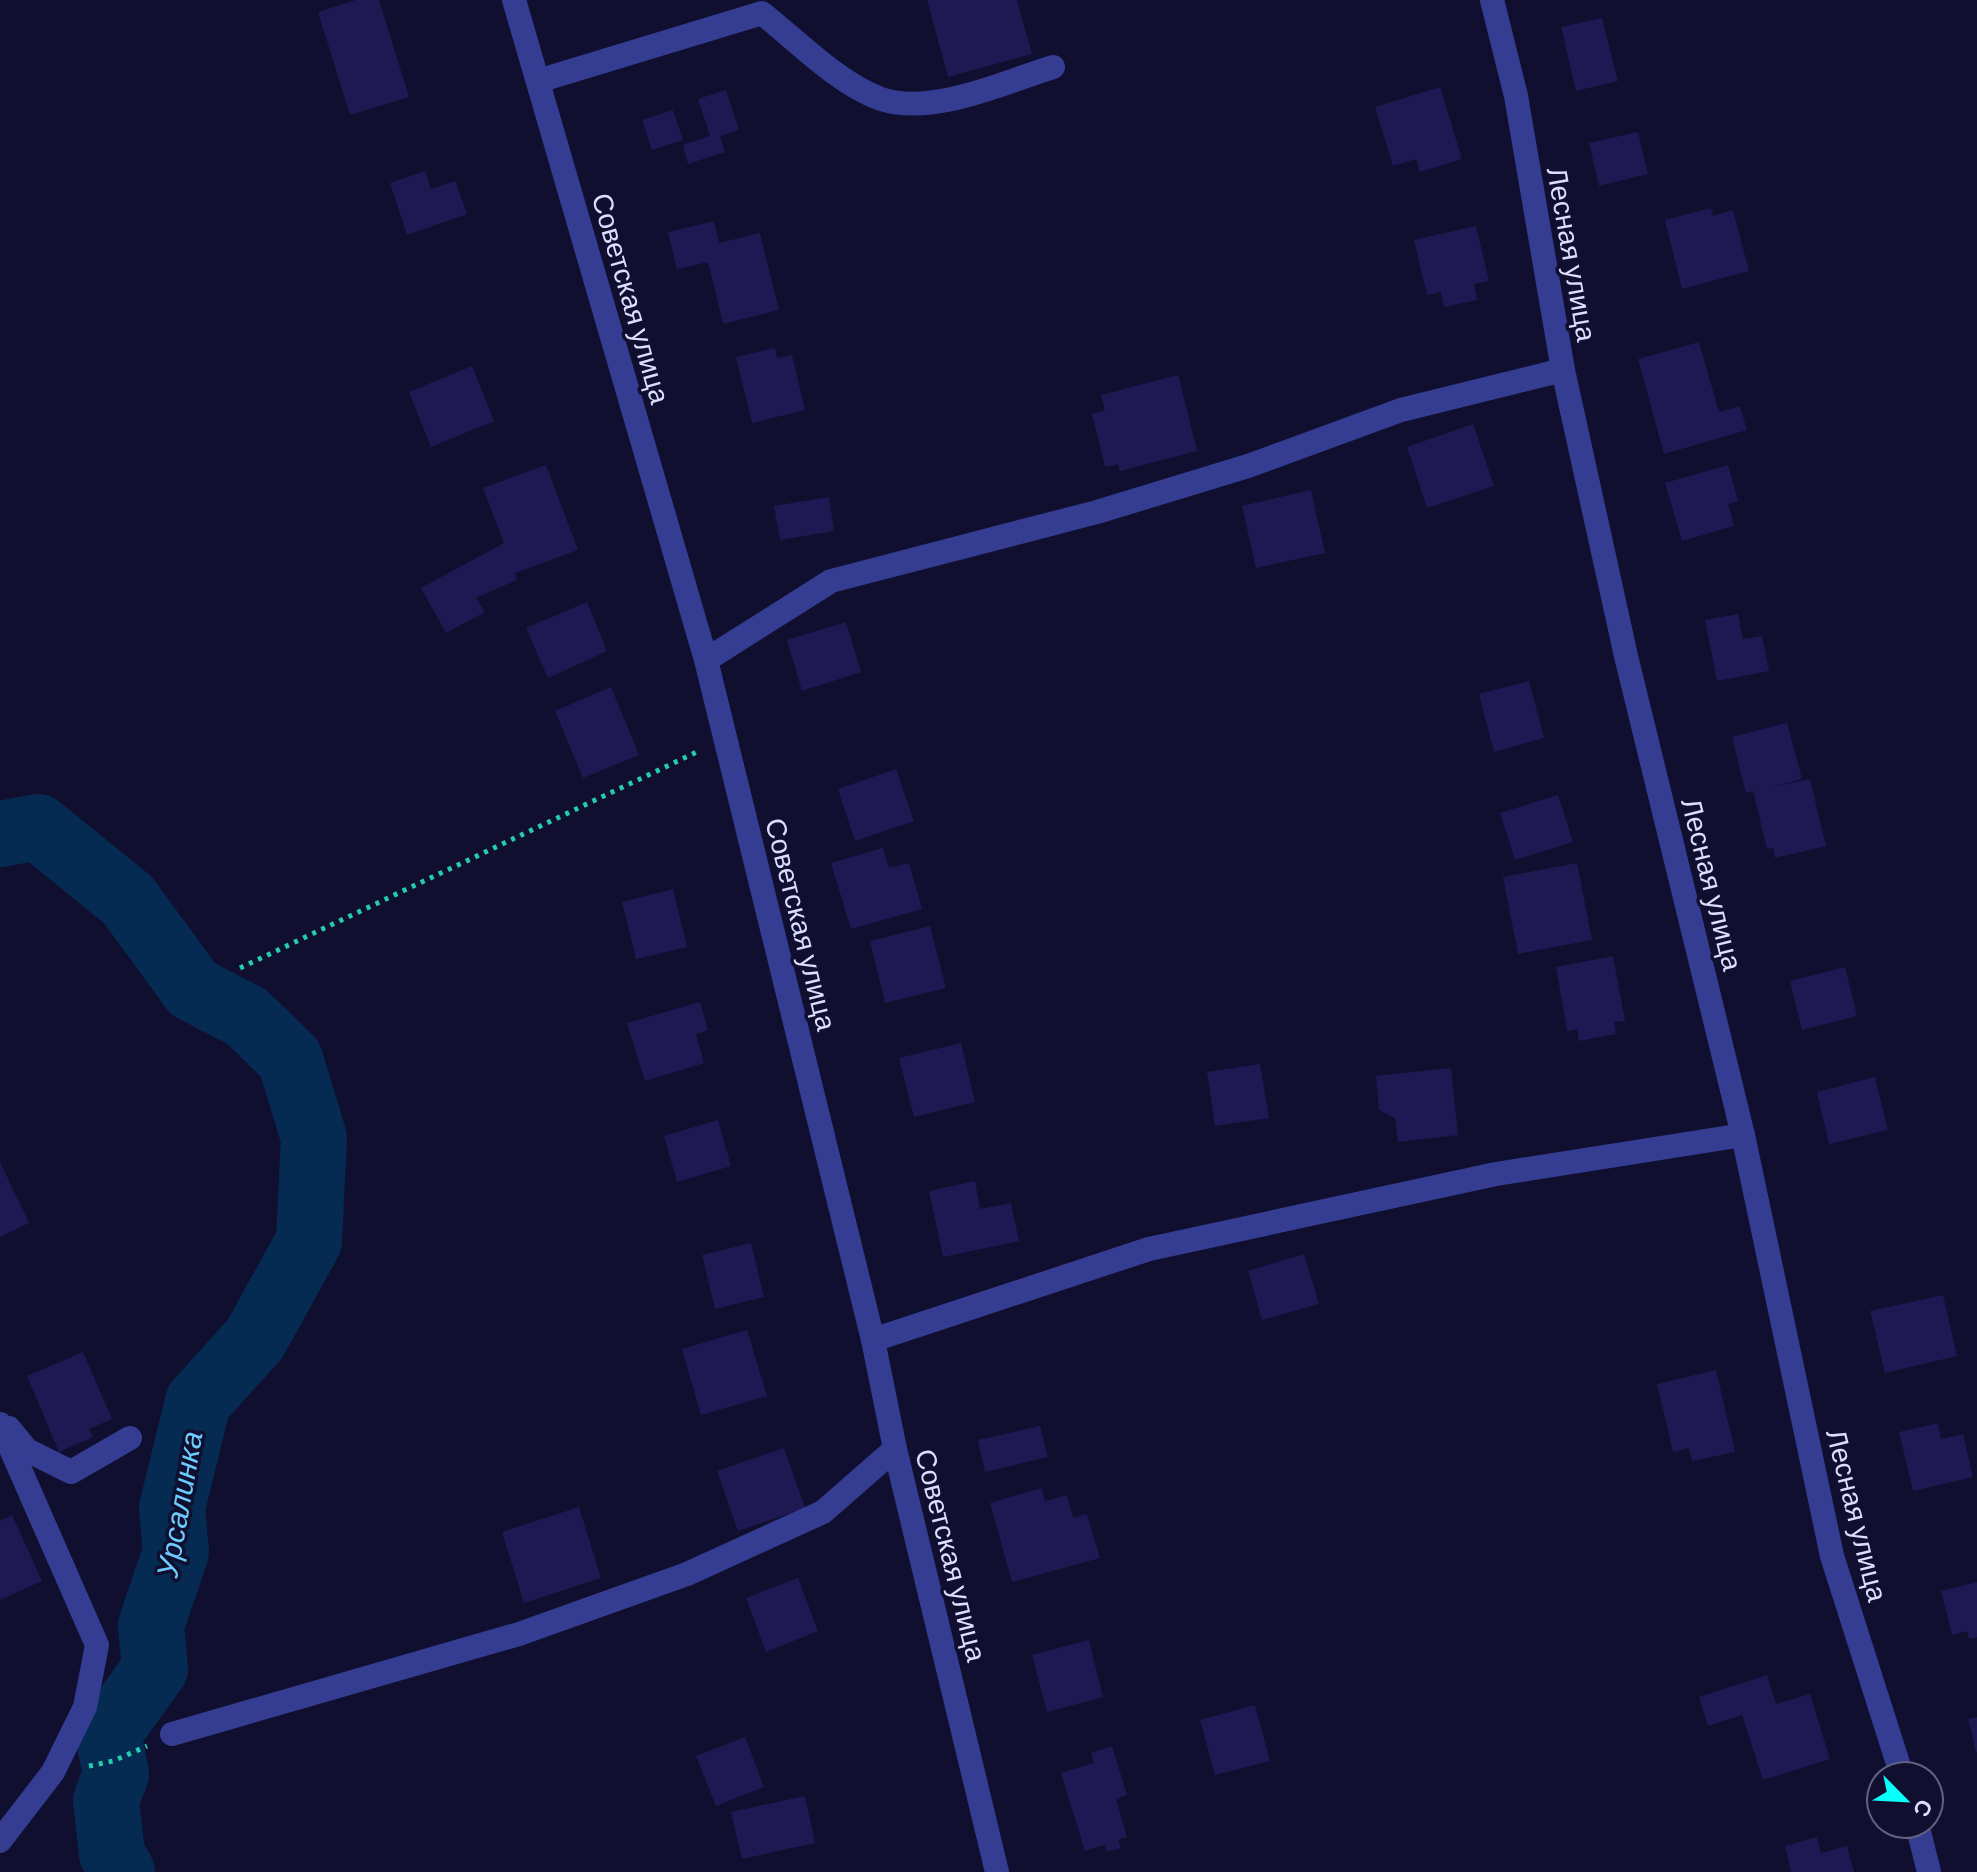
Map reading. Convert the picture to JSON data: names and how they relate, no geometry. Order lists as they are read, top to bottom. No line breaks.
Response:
{"streets":{"street":["Лесная улица","Советская улица"]},"water":["Урсалинка"],"north":"bottom right"}
